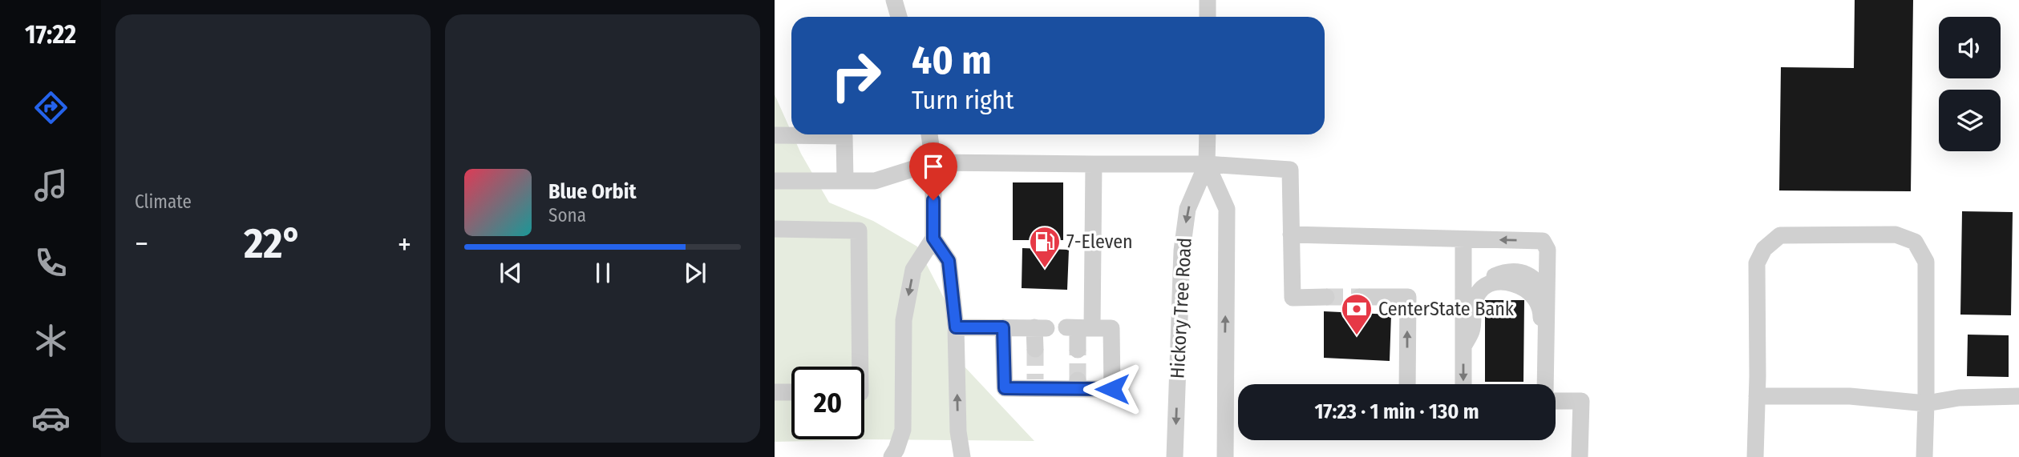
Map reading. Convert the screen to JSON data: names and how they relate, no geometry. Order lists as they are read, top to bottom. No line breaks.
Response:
{"streets":{"street":["Hickory Tree Road"]},"places":{"fuel station":["7-Eleven"],"bank":["CenterState Bank"]},"page":{"tabs":"17:22","tile":"Climate","turn":["40 m","Turn right"],"song":["Blue Orbit","Sona"],"heat":["−","22°","+"],"limit":"20","trip":"17:23 · 1 min · 130 m"}}
